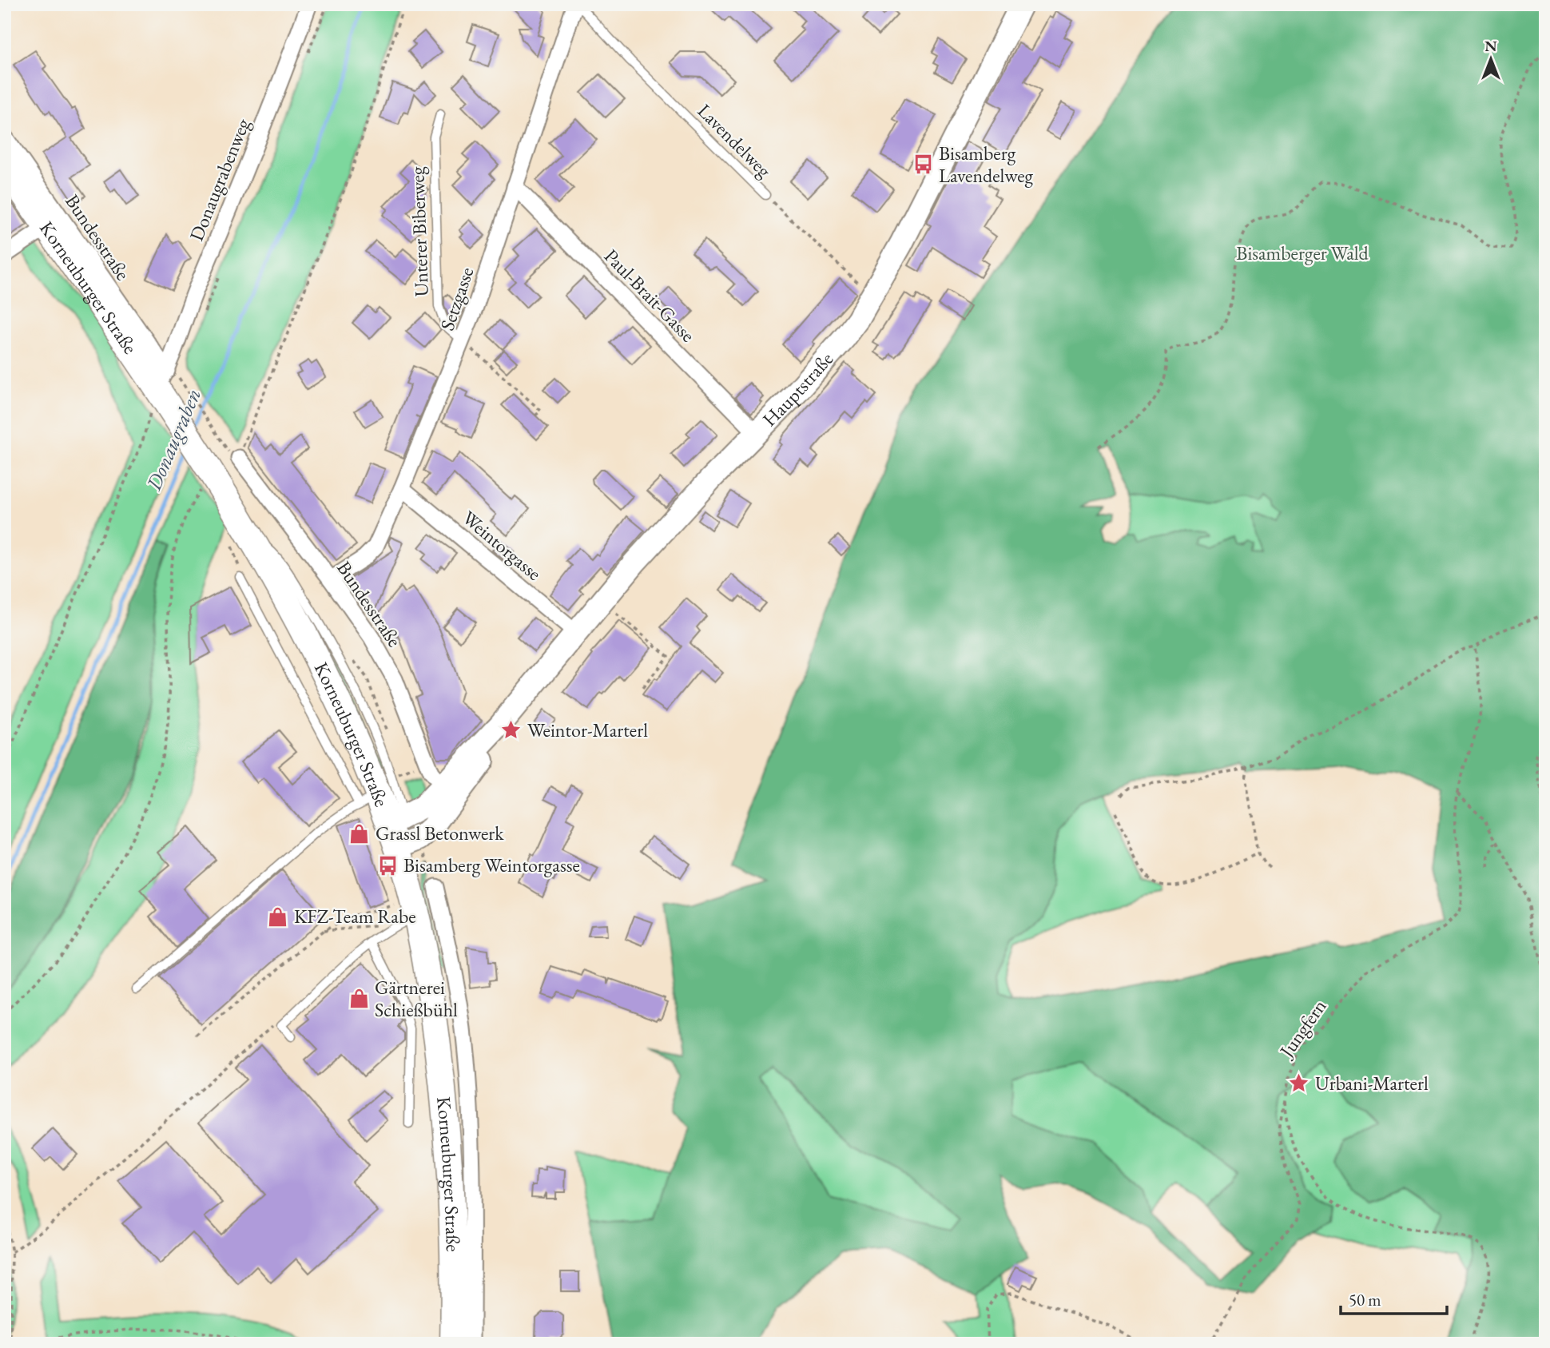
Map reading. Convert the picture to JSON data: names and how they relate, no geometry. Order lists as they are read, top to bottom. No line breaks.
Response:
{"streets":{"main road":["Korneuburger Straße","Hauptstraße"],"street":["Donaugrabenweg","Bundesstraße","Paul-Brait-Gasse","Setzgasse","Weintorgasse"],"lane":["Lavendelweg","Unterer Biberweg"],"path":["Jungfern"]},"crossings":[["Lavendelweg","Setzgasse"],["Lavendelweg","Hauptstraße"],["Donaugrabenweg","Bundesstraße"],["Donaugrabenweg","Korneuburger Straße"],["Unterer Biberweg","Setzgasse"],["Bundesstraße","Korneuburger Straße"],["Bundesstraße","Setzgasse"],["Bundesstraße","Hauptstraße"],["Korneuburger Straße","Hauptstraße"],["Paul-Brait-Gasse","Setzgasse"],["Paul-Brait-Gasse","Hauptstraße"],["Setzgasse","Weintorgasse"],["Hauptstraße","Weintorgasse"]],"water":["Donaugraben"],"parks":["Bisamberger Wald"],"places":{"bus stop":["Bisamberg Lavendelweg","Bisamberg Weintorgasse"],"place":["Weintor-Marterl","Urbani-Marterl"],"shop":["Grassl Betonwerk","KFZ-Team Rabe","Gärtnerei Schießbühl"]},"scale_bar":"50 m","north":"top"}
